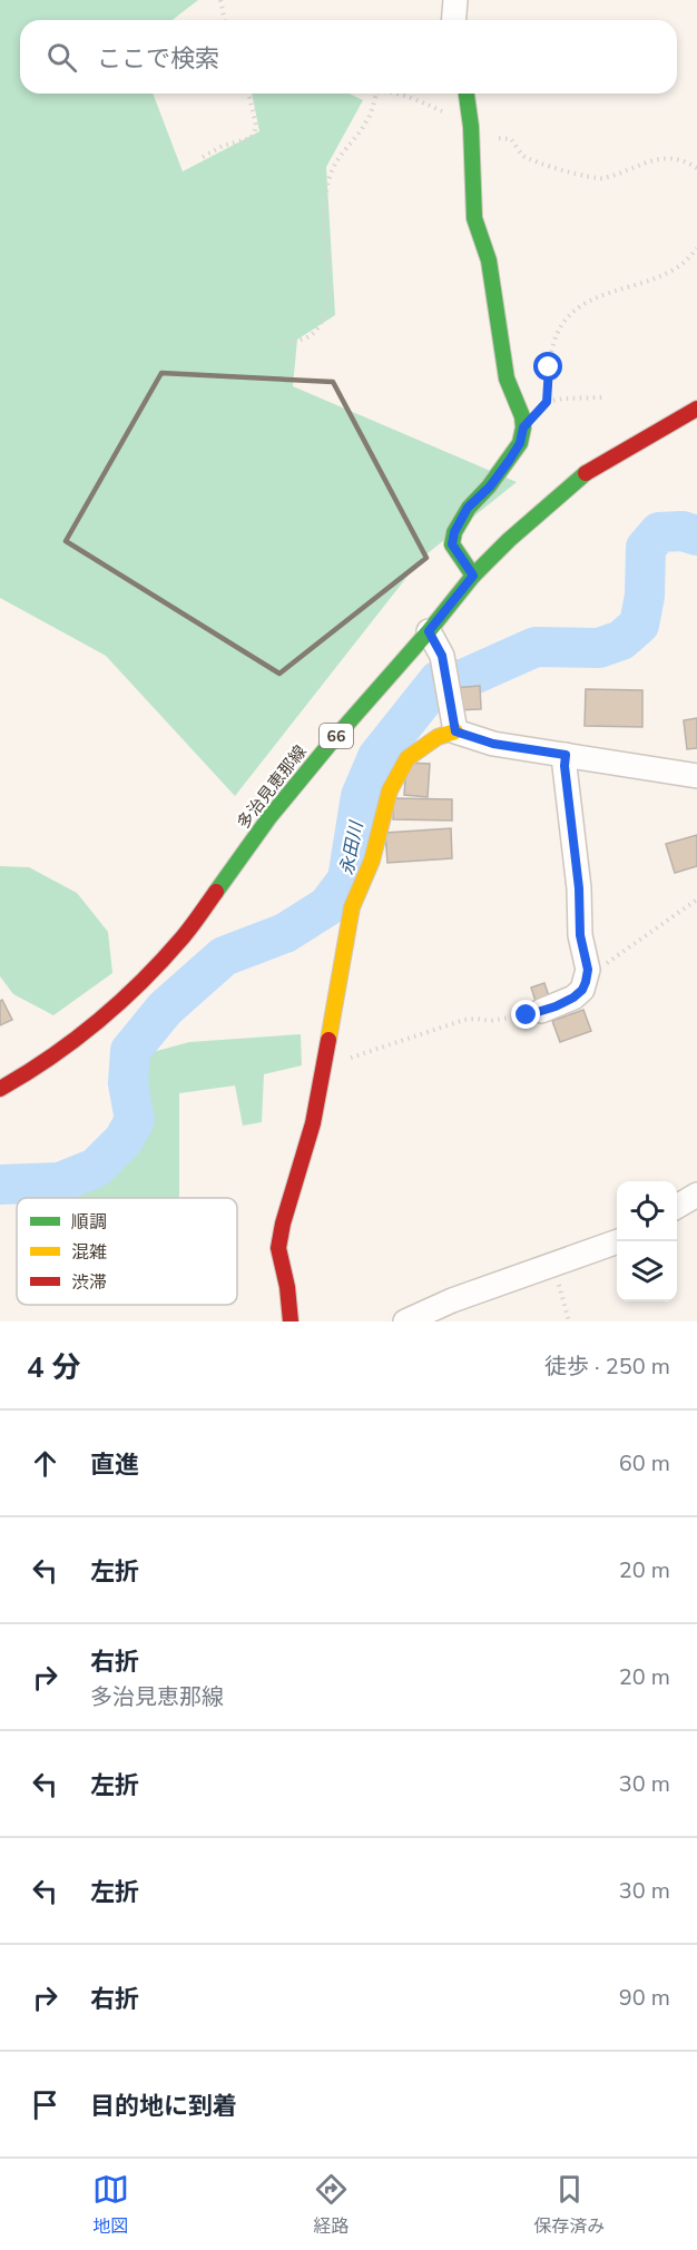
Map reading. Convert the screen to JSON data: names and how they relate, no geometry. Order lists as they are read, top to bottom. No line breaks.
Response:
{"streets":{"street":["66","多治見恵那線"]},"water":["永田川"],"legend":["順調","混雑","渋滞"],"page":{"search":"ここで検索","heading":["4 分","徒歩 · 250 m"],"list":[["直進","60 m"],["左折","20 m"],["右折","多治見恵那線","20 m"],["左折","30 m"],["左折","30 m"],["右折","90 m"],"目的地に到着"],"nav":["地図","経路","保存済み"]}}
